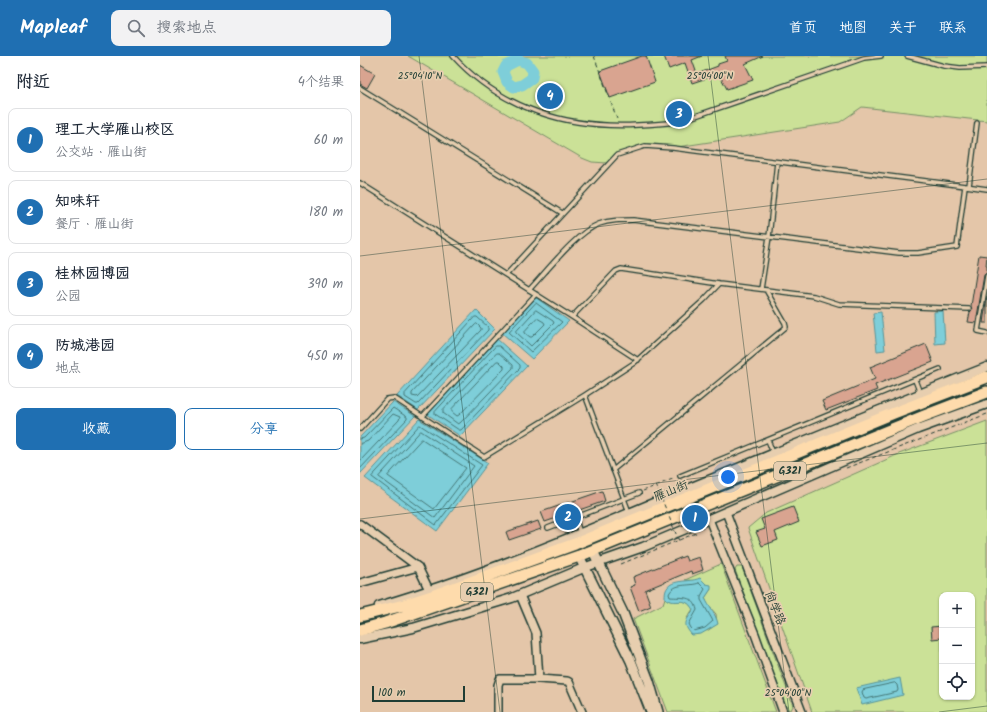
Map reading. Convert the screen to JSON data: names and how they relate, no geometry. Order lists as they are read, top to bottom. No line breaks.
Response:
{"streets":{"highway":["G321","雁山街"],"street":["尚学路"]},"scale_bar":"100 m","page":{"header":"Mapleaf","search":"搜索地点","nav":["首页","地图","关于","联系"],"heading":["附近","4个结果"],"pins":["4","3","2","1"],"list":[{"mark":"1","name":"理工大学雁山校区","note":"公交站 · 雁山街","value":"60 m"},{"mark":"2","name":"知味轩","note":"餐厅 · 雁山街","value":"180 m"},{"mark":"3","name":"桂林园博园","note":"公园","value":"390 m"},{"mark":"4","name":"防城港园","note":"地点","value":"450 m"}],"buttons":["收藏","分享"],"map_buttons":["+","−"],"scale":"100 m"},"coordinates":["25°04'10\"N","25°04'00\"N"]}
